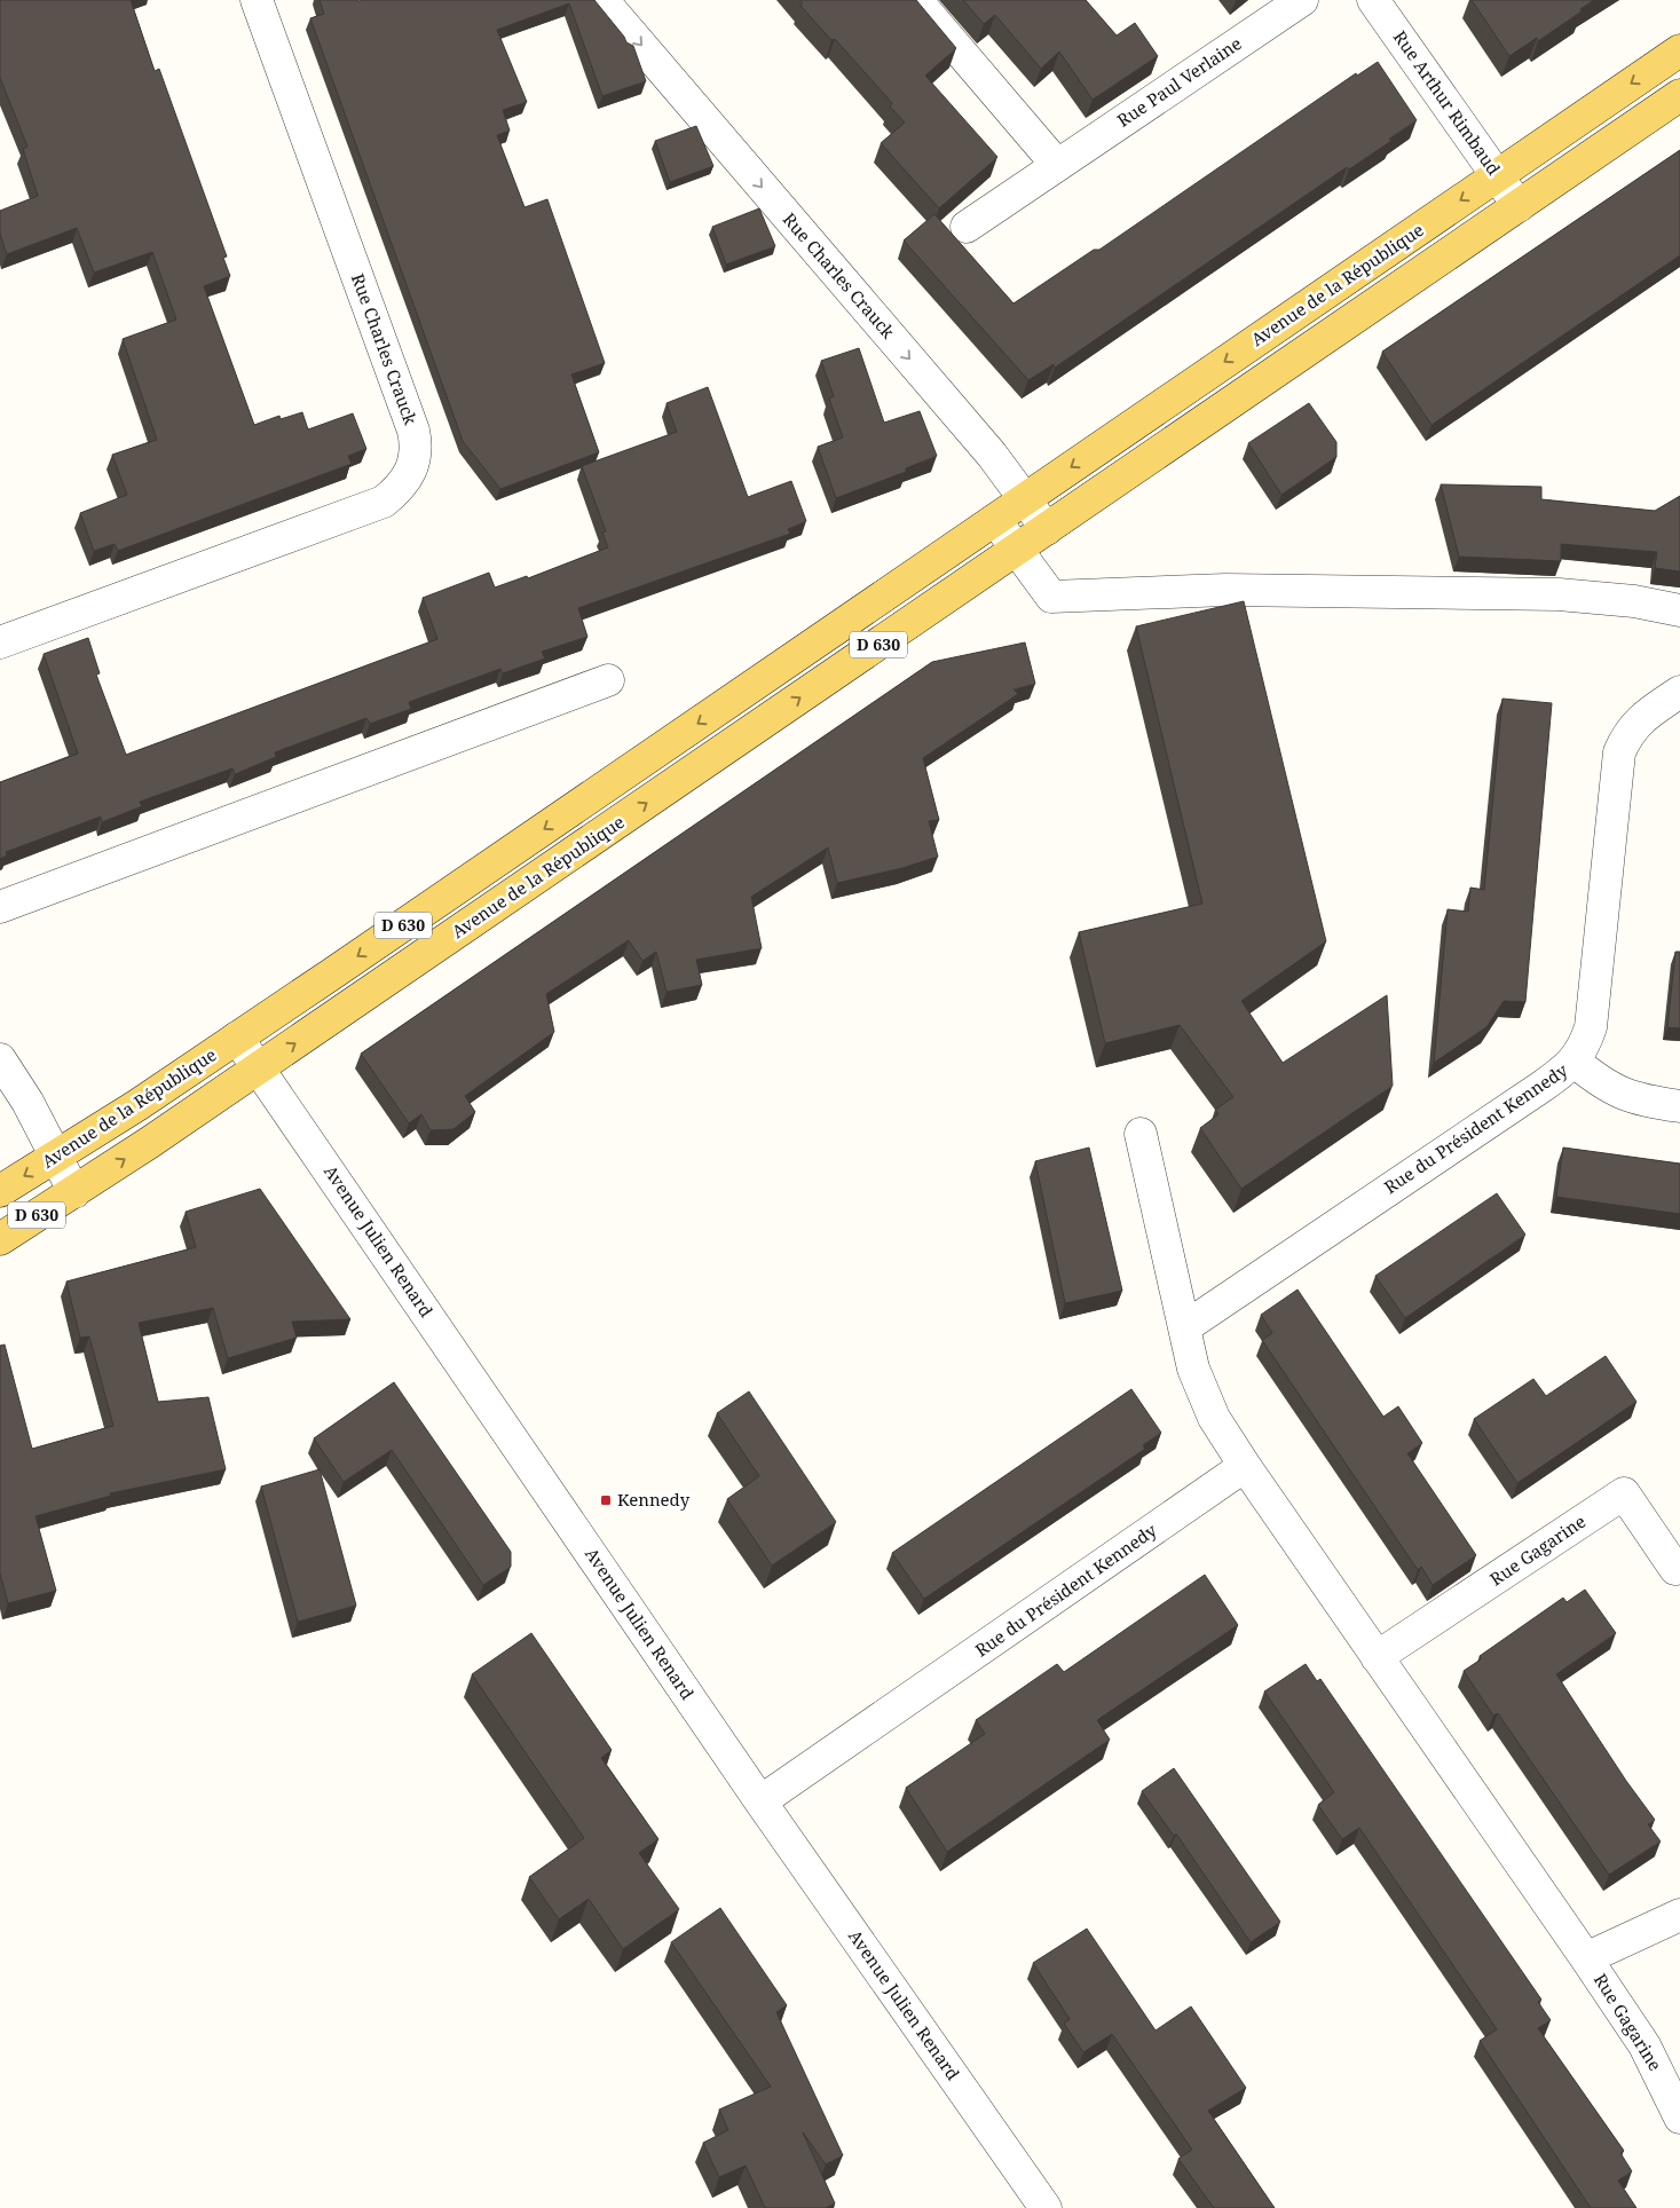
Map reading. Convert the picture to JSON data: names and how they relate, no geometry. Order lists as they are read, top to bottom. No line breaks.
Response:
{"streets":{"main road":["Avenue de la République","D 630"],"street":["Rue Paul Verlaine","Rue Arthur Rimbaud","Rue Charles Crauck","Rue du Président Kennedy","Avenue Julien Renard","Rue Gagarine"]},"crossings":[["Rue Arthur Rimbaud","Avenue de la République"],["Rue Charles Crauck","Avenue de la République"],["Avenue de la République","Avenue Julien Renard"],["Rue du Président Kennedy","Avenue Julien Renard"],["Rue du Président Kennedy","Rue Gagarine"]],"places":{"transit":["Kennedy"]}}
